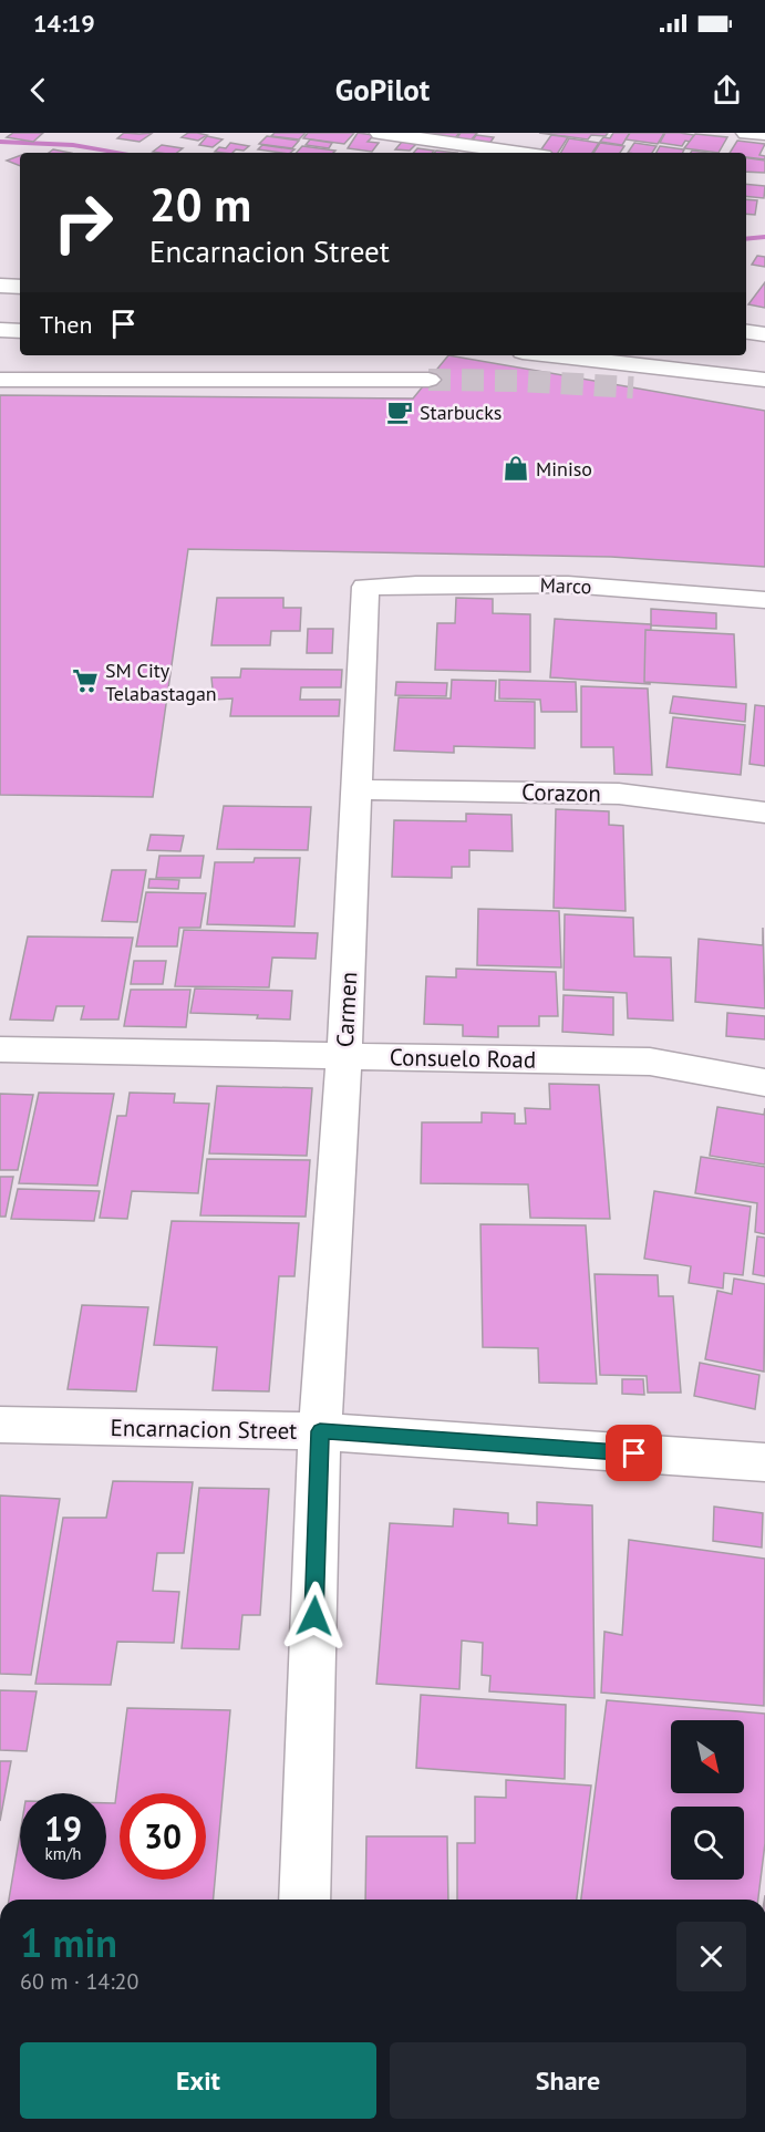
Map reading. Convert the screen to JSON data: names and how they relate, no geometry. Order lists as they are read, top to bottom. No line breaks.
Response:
{"streets":{"main road":["Marco","Corazon","Carmen","Consuelo Road","Encarnacion Street"]},"crossings":[["Marco","Carmen"],["Corazon","Carmen"],["Carmen","Consuelo Road"],["Carmen","Encarnacion Street"]],"places":{"cafe":["Starbucks"],"shop":["Miniso"],"supermarket":["SM City Telabastagan"]},"north":"bottom right","page":{"status":"14:19","header":"GoPilot","turn":["20 m","Encarnacion Street"],"then":"Then","speed":"19 km/h","limit":"30","heading":["1 min","60 m · 14:20"],"buttons":["Exit","Share"]}}
